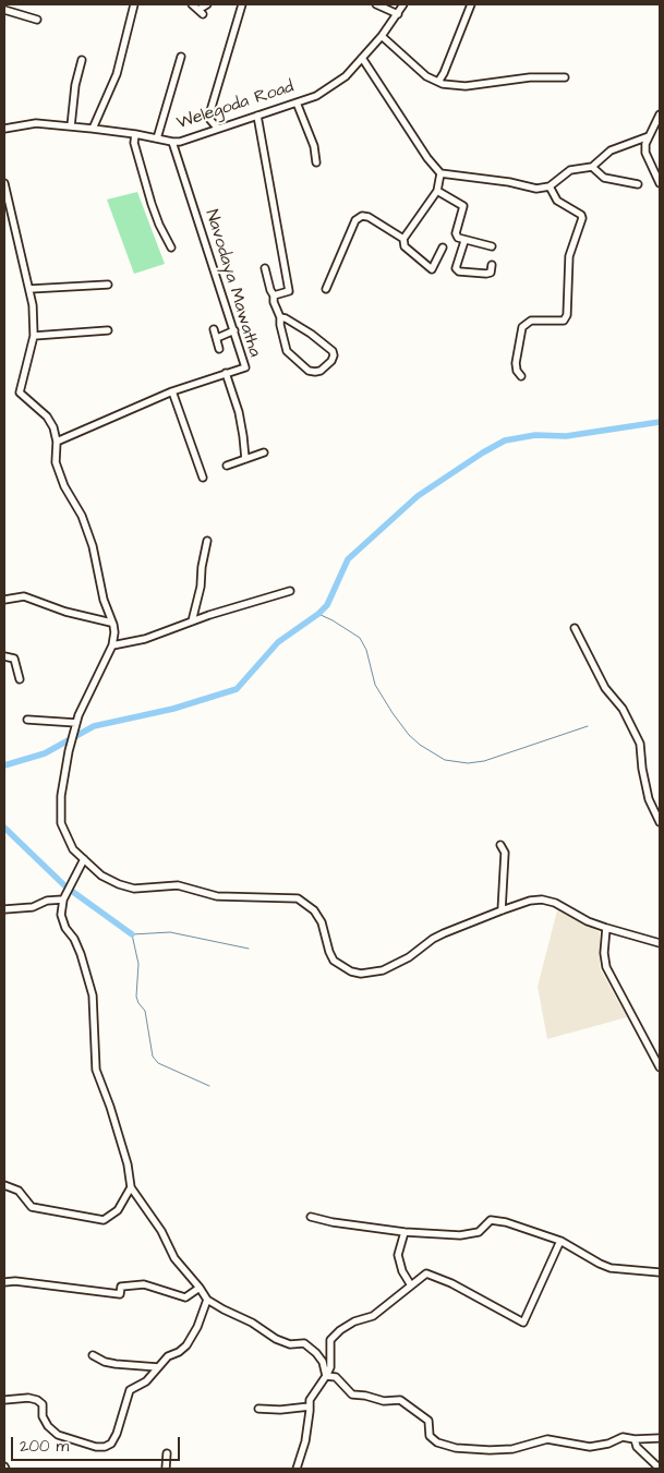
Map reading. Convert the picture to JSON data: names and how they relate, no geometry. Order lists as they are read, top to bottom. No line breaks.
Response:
{"streets":{"street":["Welegoda Road","Navodaya Mawatha"]},"crossings":[["Welegoda Road","Navodaya Mawatha"]],"scale_bar":"200 m"}
